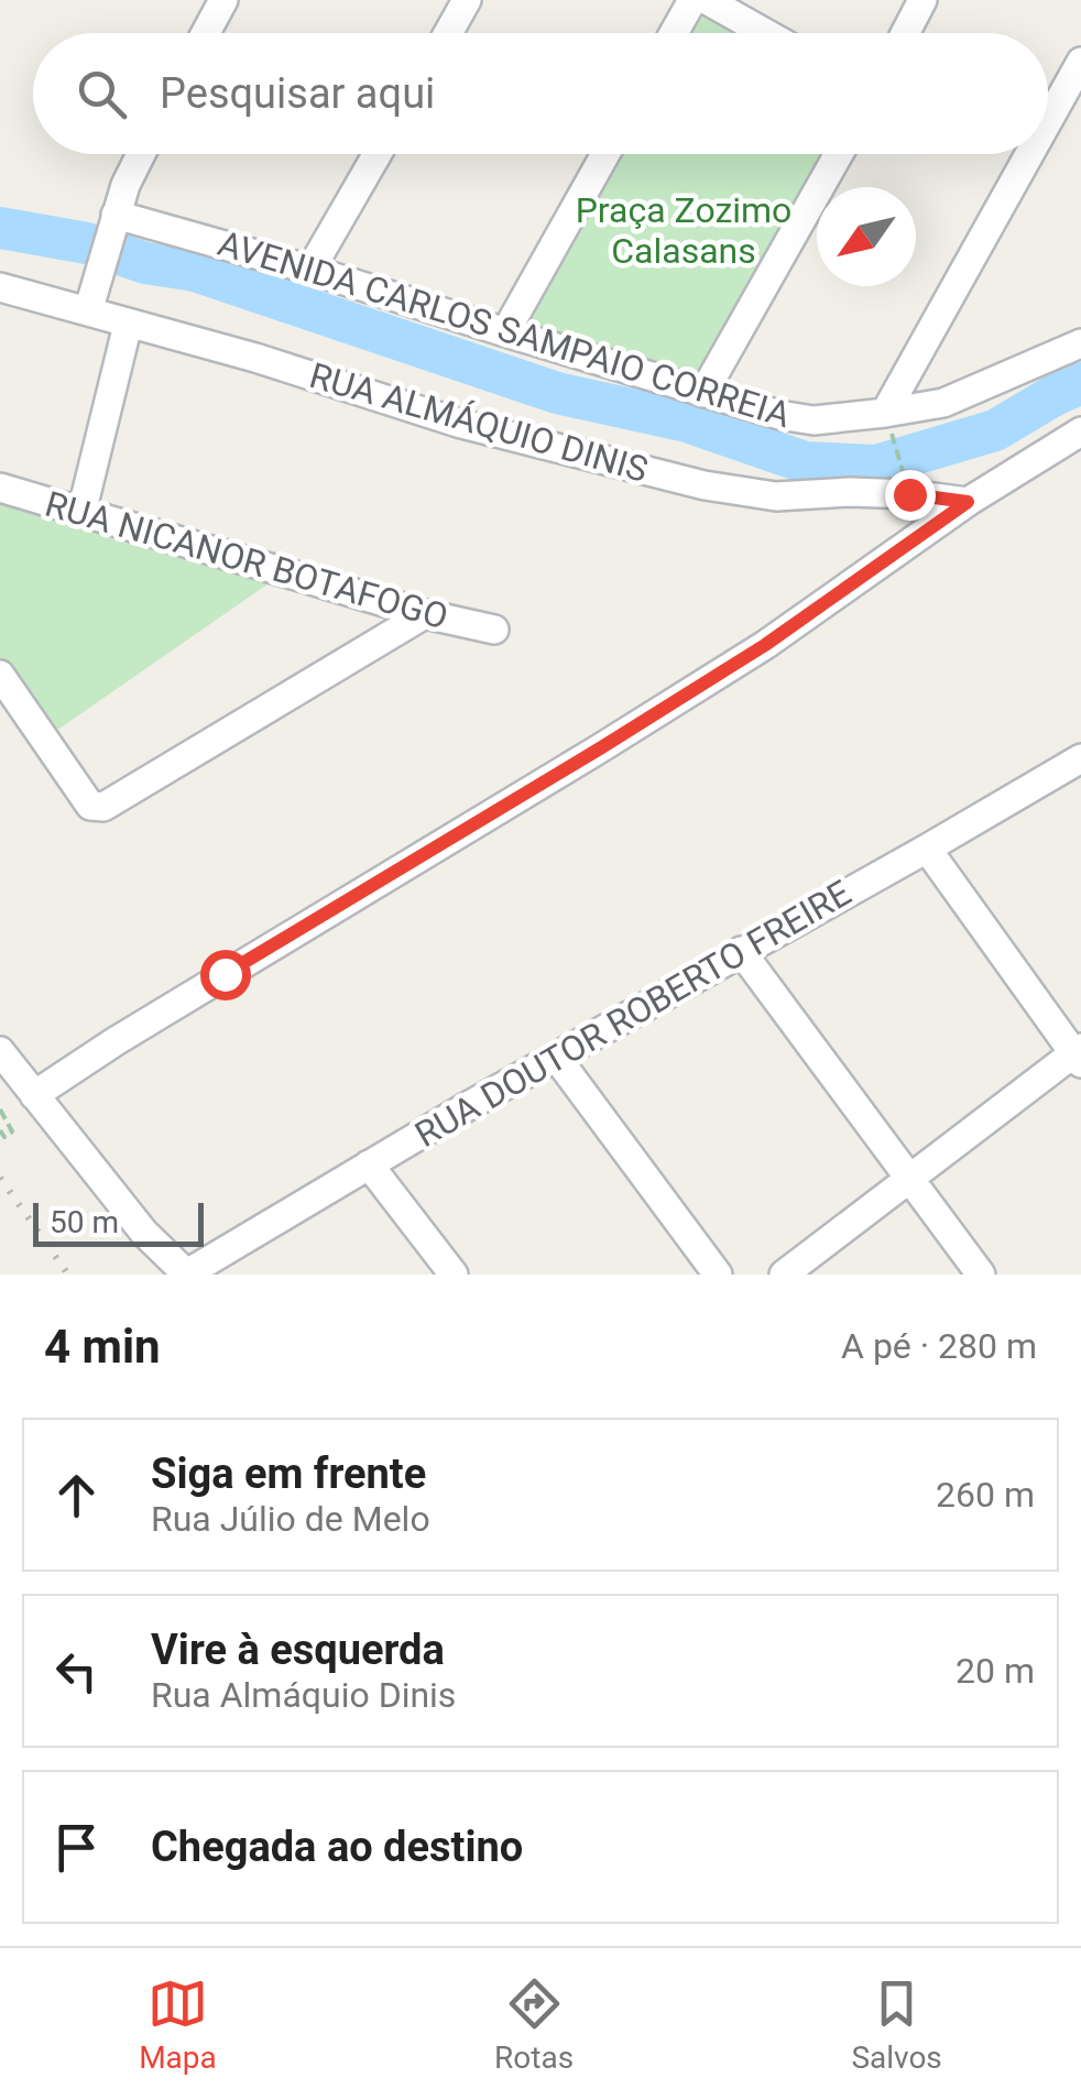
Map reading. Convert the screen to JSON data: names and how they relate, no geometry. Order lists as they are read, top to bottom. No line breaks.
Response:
{"streets":{"street":["AVENIDA CARLOS SAMPAIO CORREIA","RUA ALMÁQUIO DINIS","RUA NICANOR BOTAFOGO","RUA DOUTOR ROBERTO FREIRE"]},"parks":["Praça Zozimo Calasans"],"scale_bar":"50 m","north":"bottom left","page":{"search":"Pesquisar aqui","scale":"50 m","heading":["4 min","A pé · 280 m"],"list":[["Siga em frente","Rua Júlio de Melo","260 m"],["Vire à esquerda","Rua Almáquio Dinis","20 m"],"Chegada ao destino"],"nav":["Mapa","Rotas","Salvos"]}}
